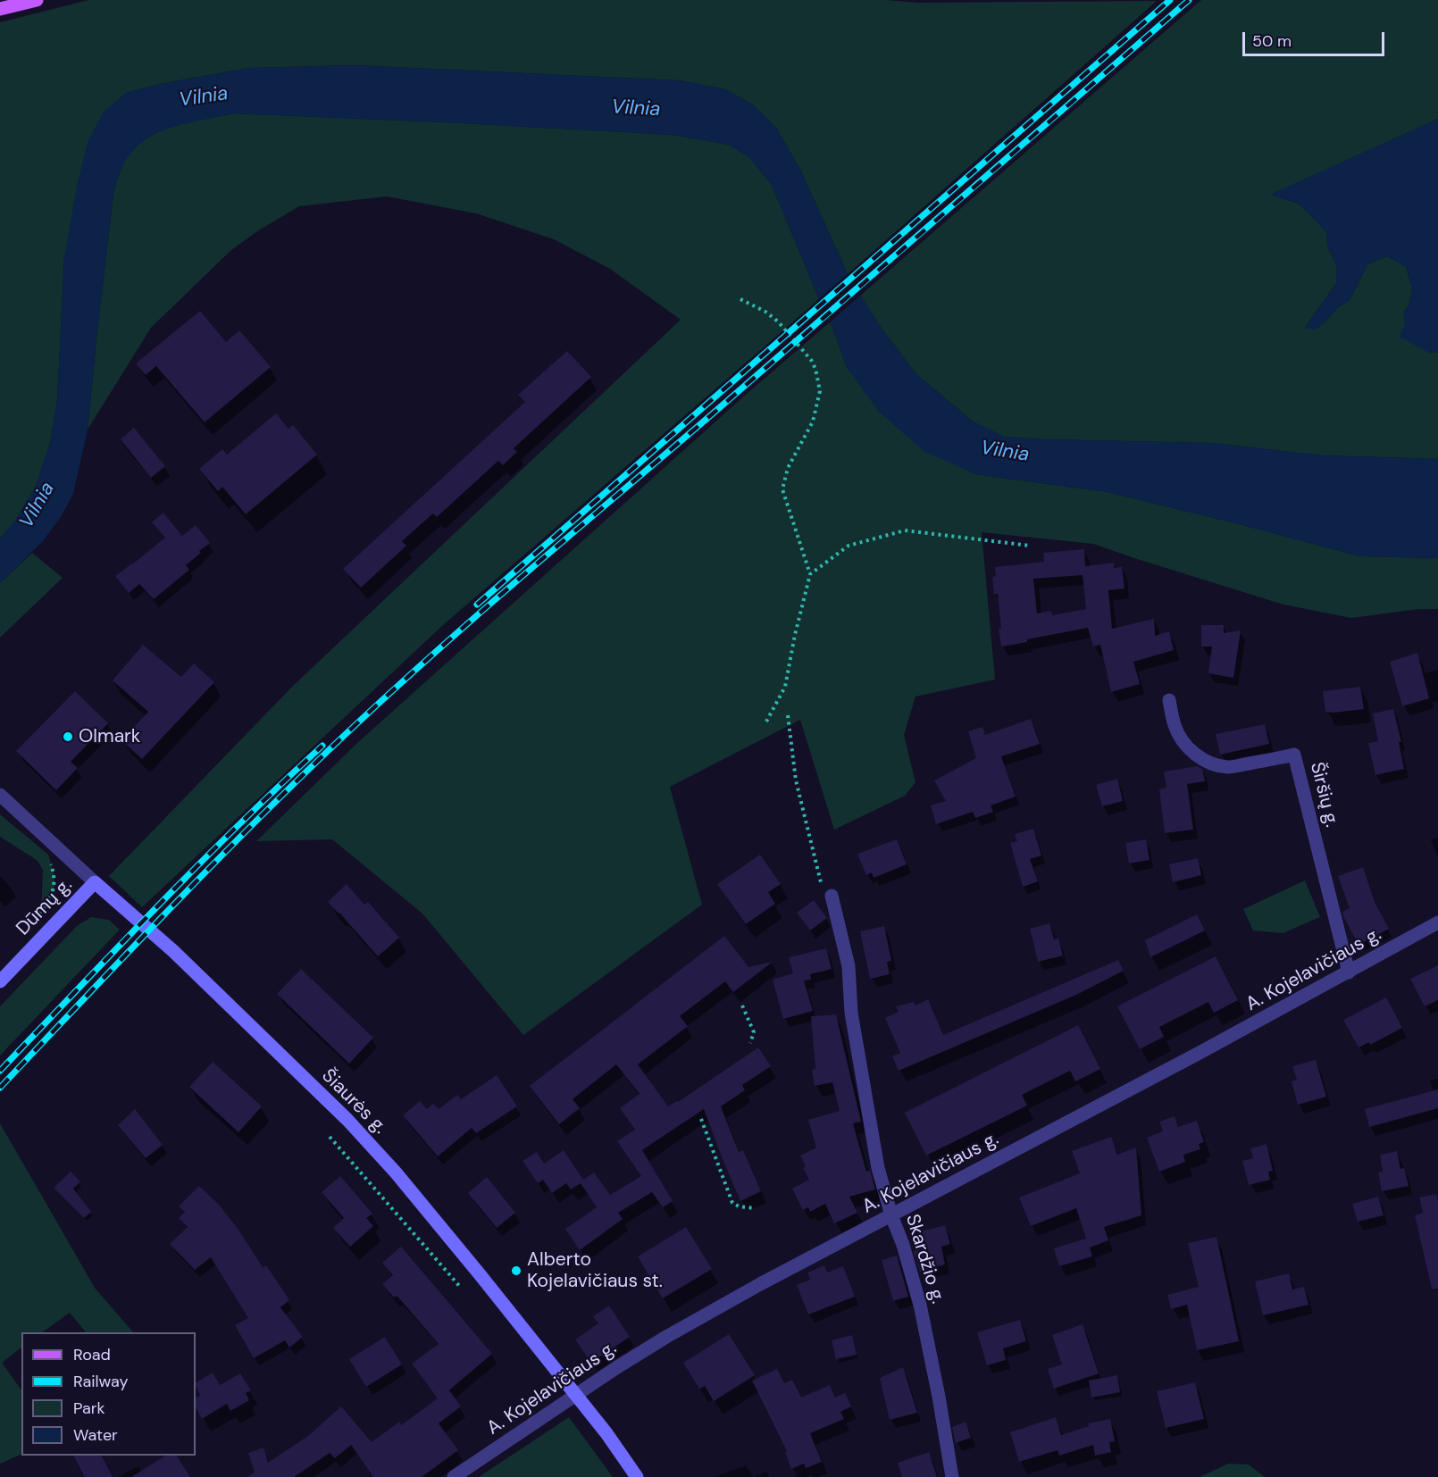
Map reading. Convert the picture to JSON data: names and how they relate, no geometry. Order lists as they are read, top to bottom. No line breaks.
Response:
{"streets":{"main road":["Dūmų g.","Šiaurės g."],"street":["Širšių g.","A. Kojelavičiaus g.","Skardžio g."]},"crossings":[["Širšių g.","A. Kojelavičiaus g."],["Dūmų g.","Šiaurės g."],["A. Kojelavičiaus g.","Šiaurės g."],["A. Kojelavičiaus g.","Skardžio g."]],"water":["Vilnia"],"places":["Olmark","Alberto Kojelavičiaus st."],"legend":["Road","Railway","Park","Water"],"scale_bar":"50 m"}
